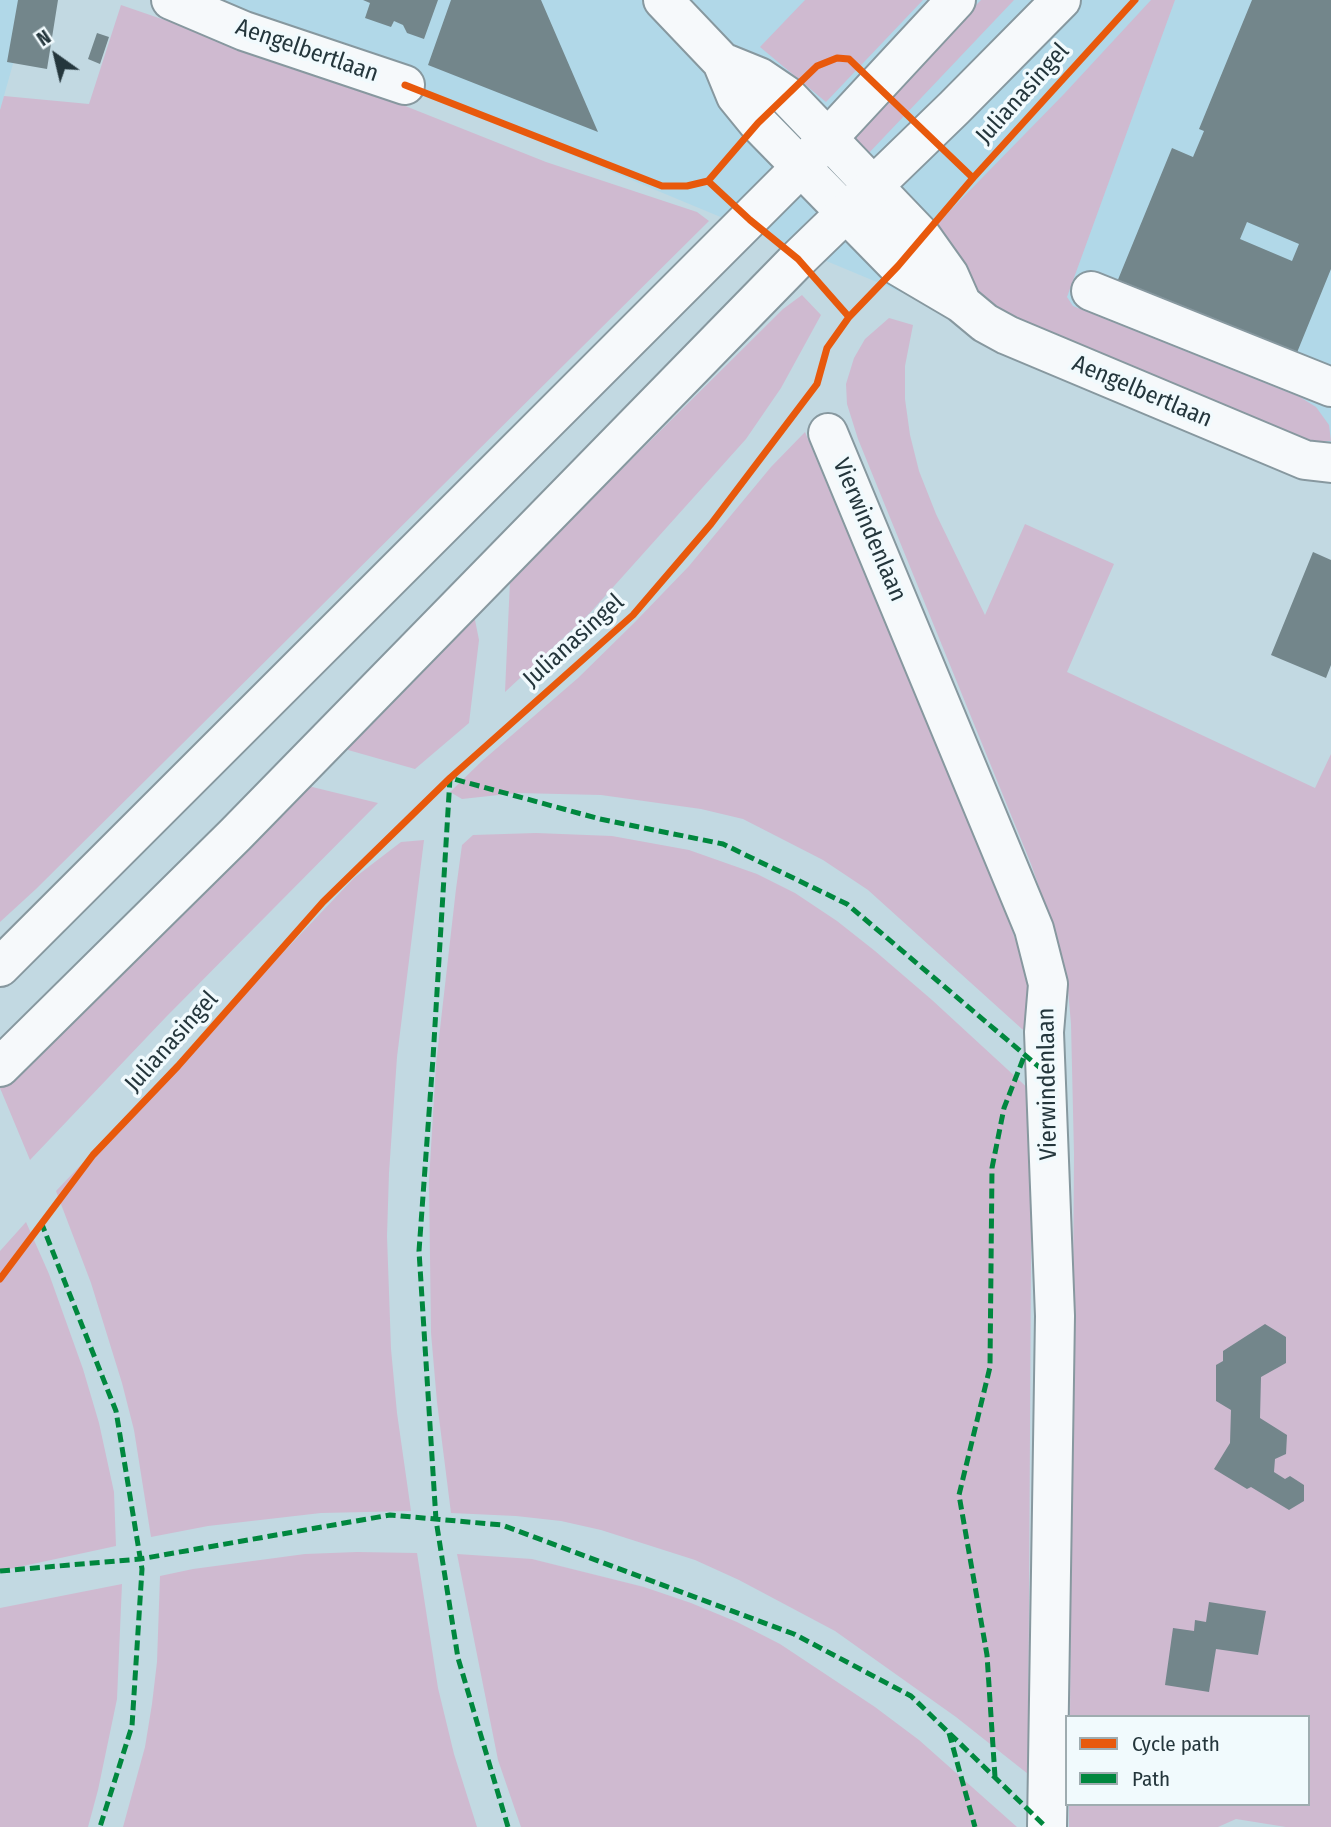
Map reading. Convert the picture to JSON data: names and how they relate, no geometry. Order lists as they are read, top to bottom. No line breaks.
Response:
{"streets":{"street":["Aengelbertlaan","Julianasingel","Vierwindenlaan"]},"crossings":[["Aengelbertlaan","Julianasingel"]],"legend":["Cycle path","Path"],"north":"top left"}
